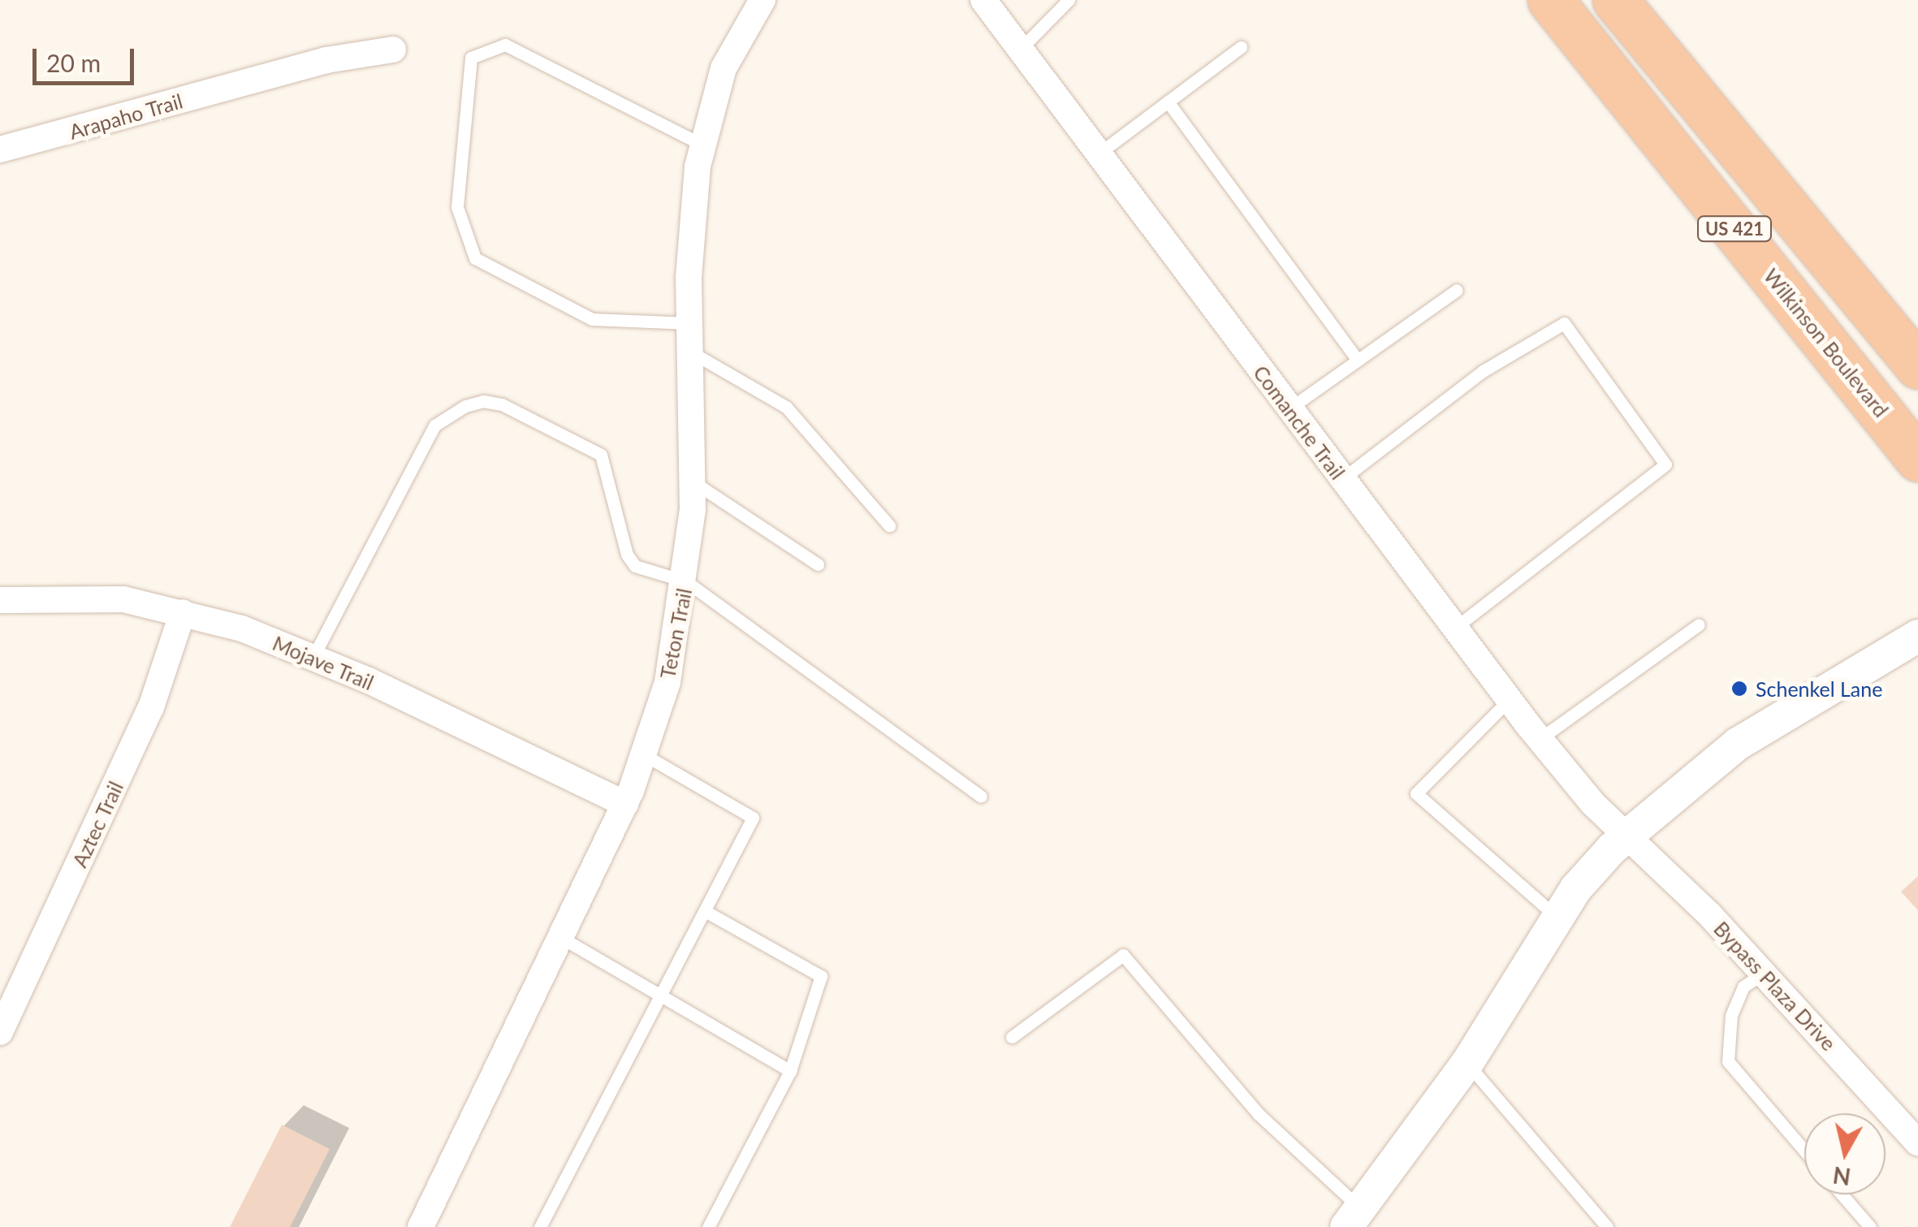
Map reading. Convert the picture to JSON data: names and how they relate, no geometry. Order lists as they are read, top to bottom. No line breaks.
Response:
{"streets":{"highway":["US 421","Wilkinson Boulevard"],"street":["Arapaho Trail","Comanche Trail","Teton Trail","Mojave Trail","Aztec Trail","Bypass Plaza Drive"]},"crossings":[["Comanche Trail","Bypass Plaza Drive"],["Teton Trail","Mojave Trail"],["Mojave Trail","Aztec Trail"]],"places":["Schenkel Lane"],"scale_bar":"20 m","north":"bottom"}
